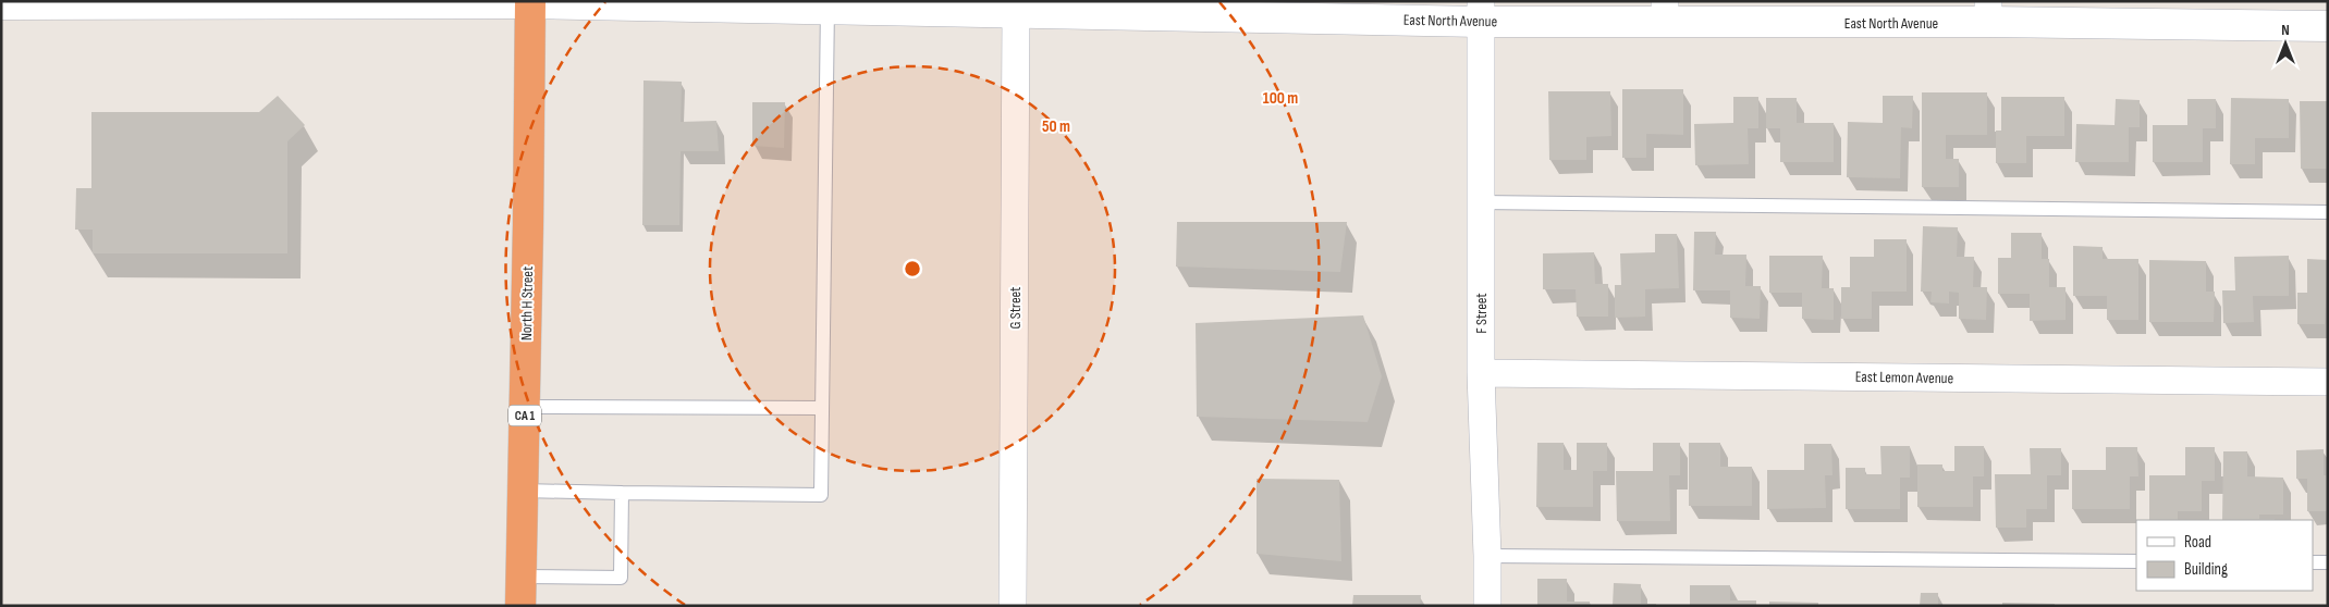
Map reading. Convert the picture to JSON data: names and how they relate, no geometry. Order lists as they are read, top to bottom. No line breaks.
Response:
{"streets":{"highway":["North H Street","CA 1"],"street":["East North Avenue","G Street","F Street","East Lemon Avenue"]},"crossings":[["East North Avenue","North H Street"],["East North Avenue","G Street"],["East North Avenue","F Street"],["F Street","East Lemon Avenue"]],"legend":["Road","Building"],"north":"top","rings":["100 m","50 m"]}
